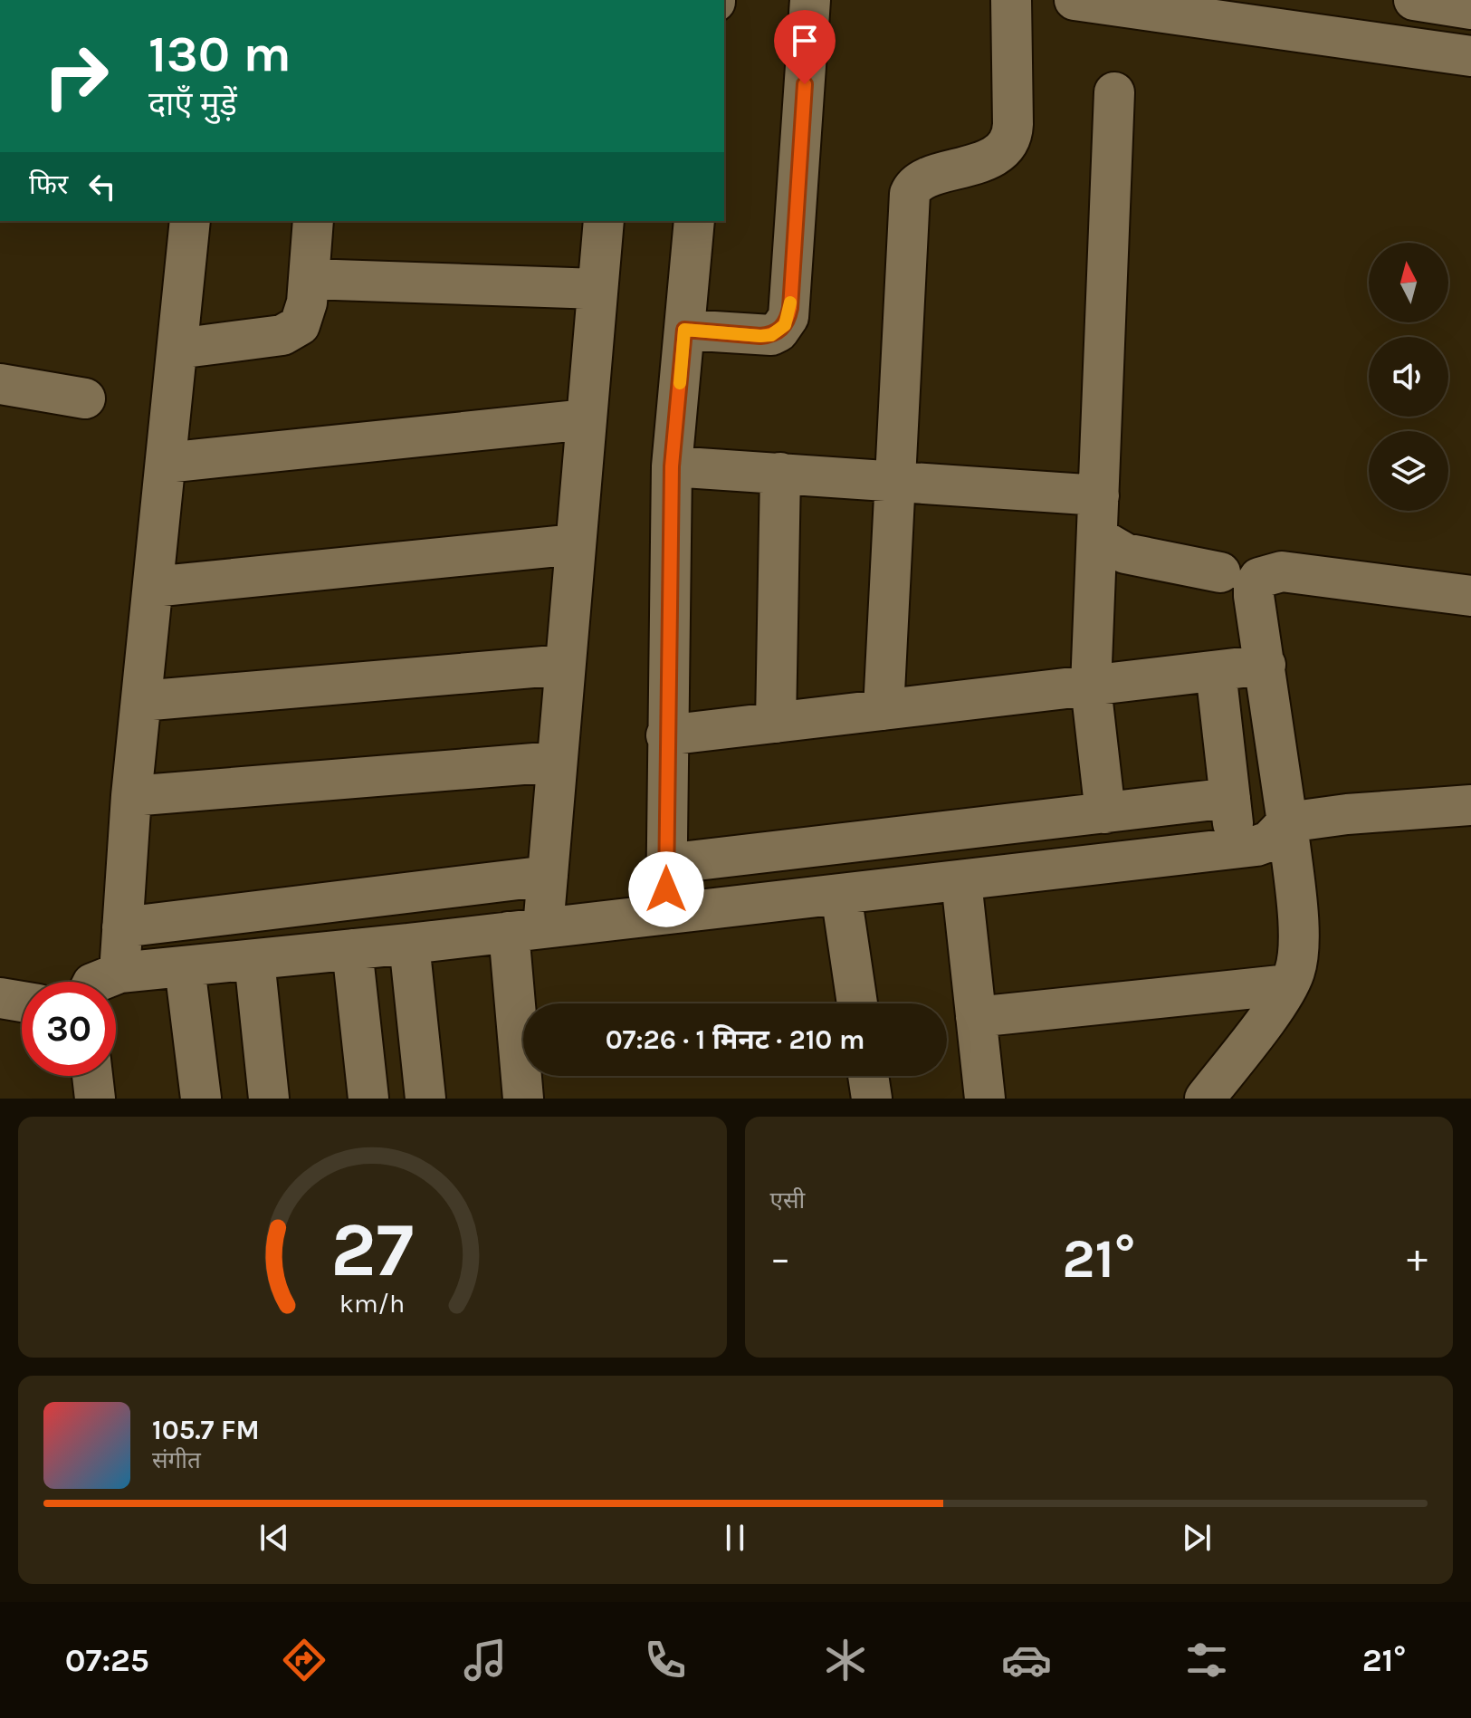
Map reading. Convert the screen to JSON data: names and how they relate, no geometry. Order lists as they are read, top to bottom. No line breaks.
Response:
{"north":"top","page":{"turn":["130 m","दाएँ मुड़ें"],"then":"फिर","limit":"30","trip":"07:26 · 1 मिनट · 210 m","tile":"एसी","heat":["−","21°","+"],"song":["105.7 FM","संगीत"],"tabs":["07:25","21°"],"gauge":["27","km/h"]}}
